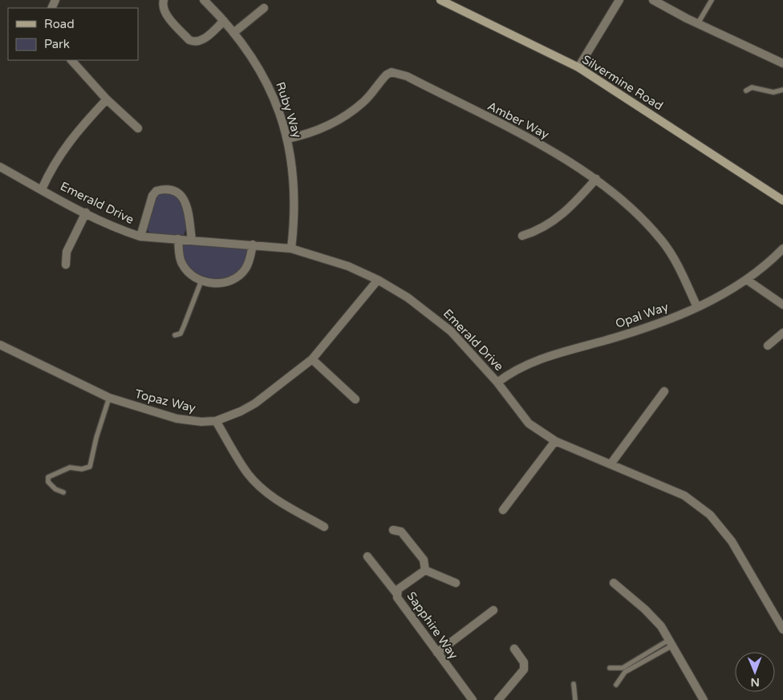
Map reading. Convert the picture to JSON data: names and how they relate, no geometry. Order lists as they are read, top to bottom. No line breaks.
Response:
{"streets":{"street":["Silvermine Road","Ruby Way","Amber Way","Emerald Drive","Opal Way","Topaz Way","Sapphire Way"]},"crossings":[["Ruby Way","Amber Way"],["Ruby Way","Emerald Drive"],["Amber Way","Opal Way"],["Emerald Drive","Opal Way"],["Emerald Drive","Topaz Way"]],"legend":["Road","Park"],"north":"bottom"}
